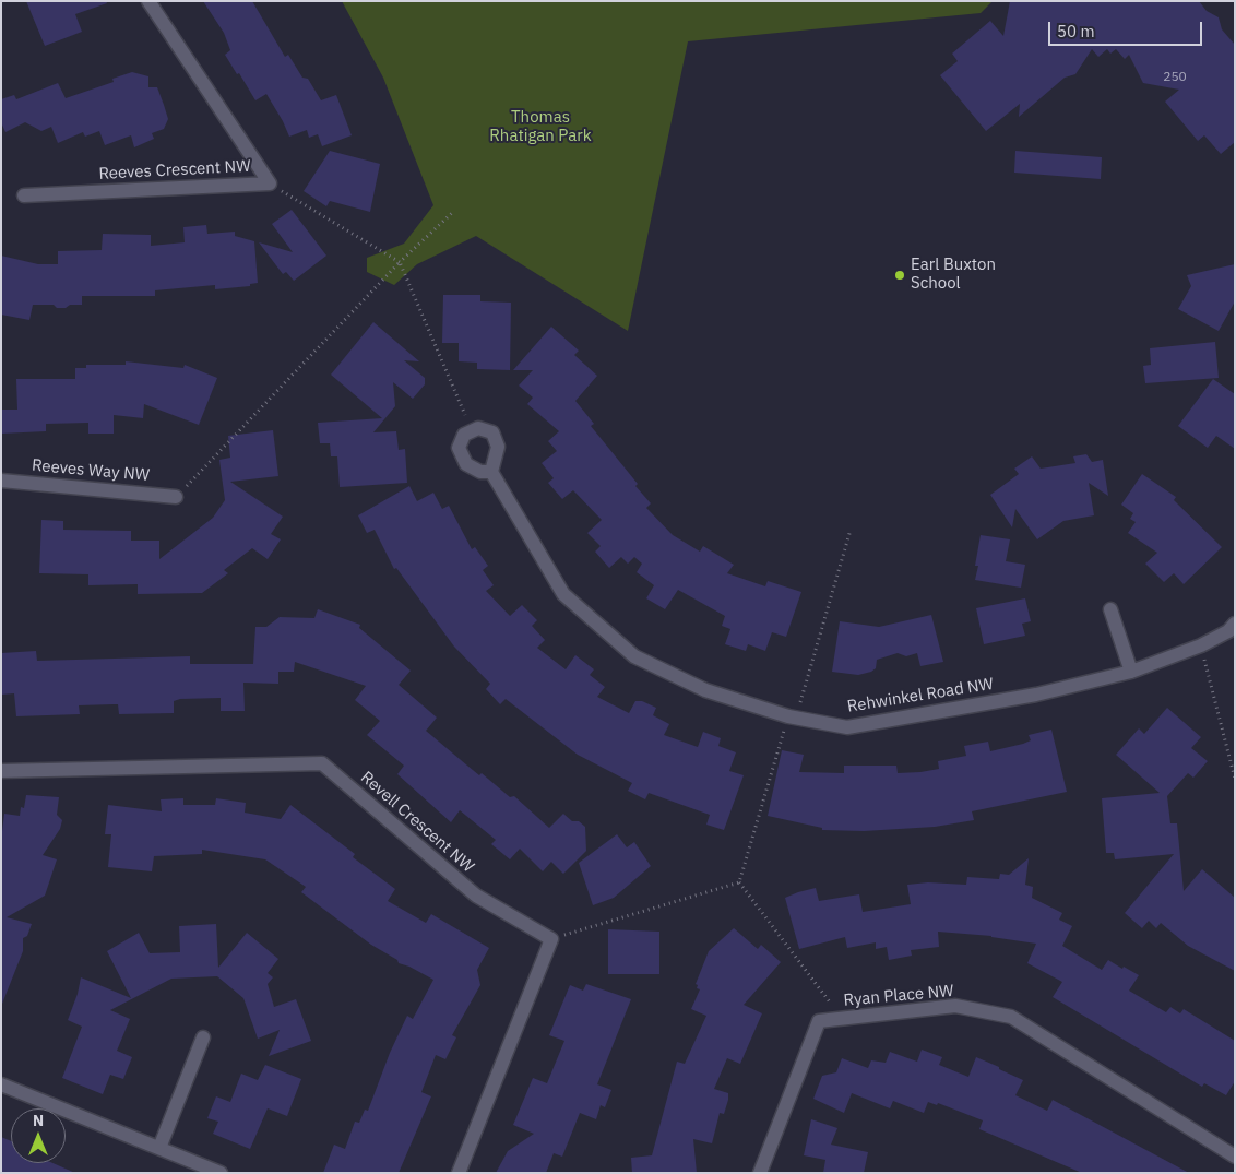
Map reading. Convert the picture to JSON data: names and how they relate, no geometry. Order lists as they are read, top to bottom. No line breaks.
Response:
{"streets":{"street":["Reeves Crescent NW","Reeves Way NW","Rehwinkel Road NW","Revell Crescent NW","Ryan Place NW"]},"parks":["Thomas Rhatigan Park"],"places":["Earl Buxton School"],"house_numbers":["250"],"scale_bar":"50 m","north":"top"}
